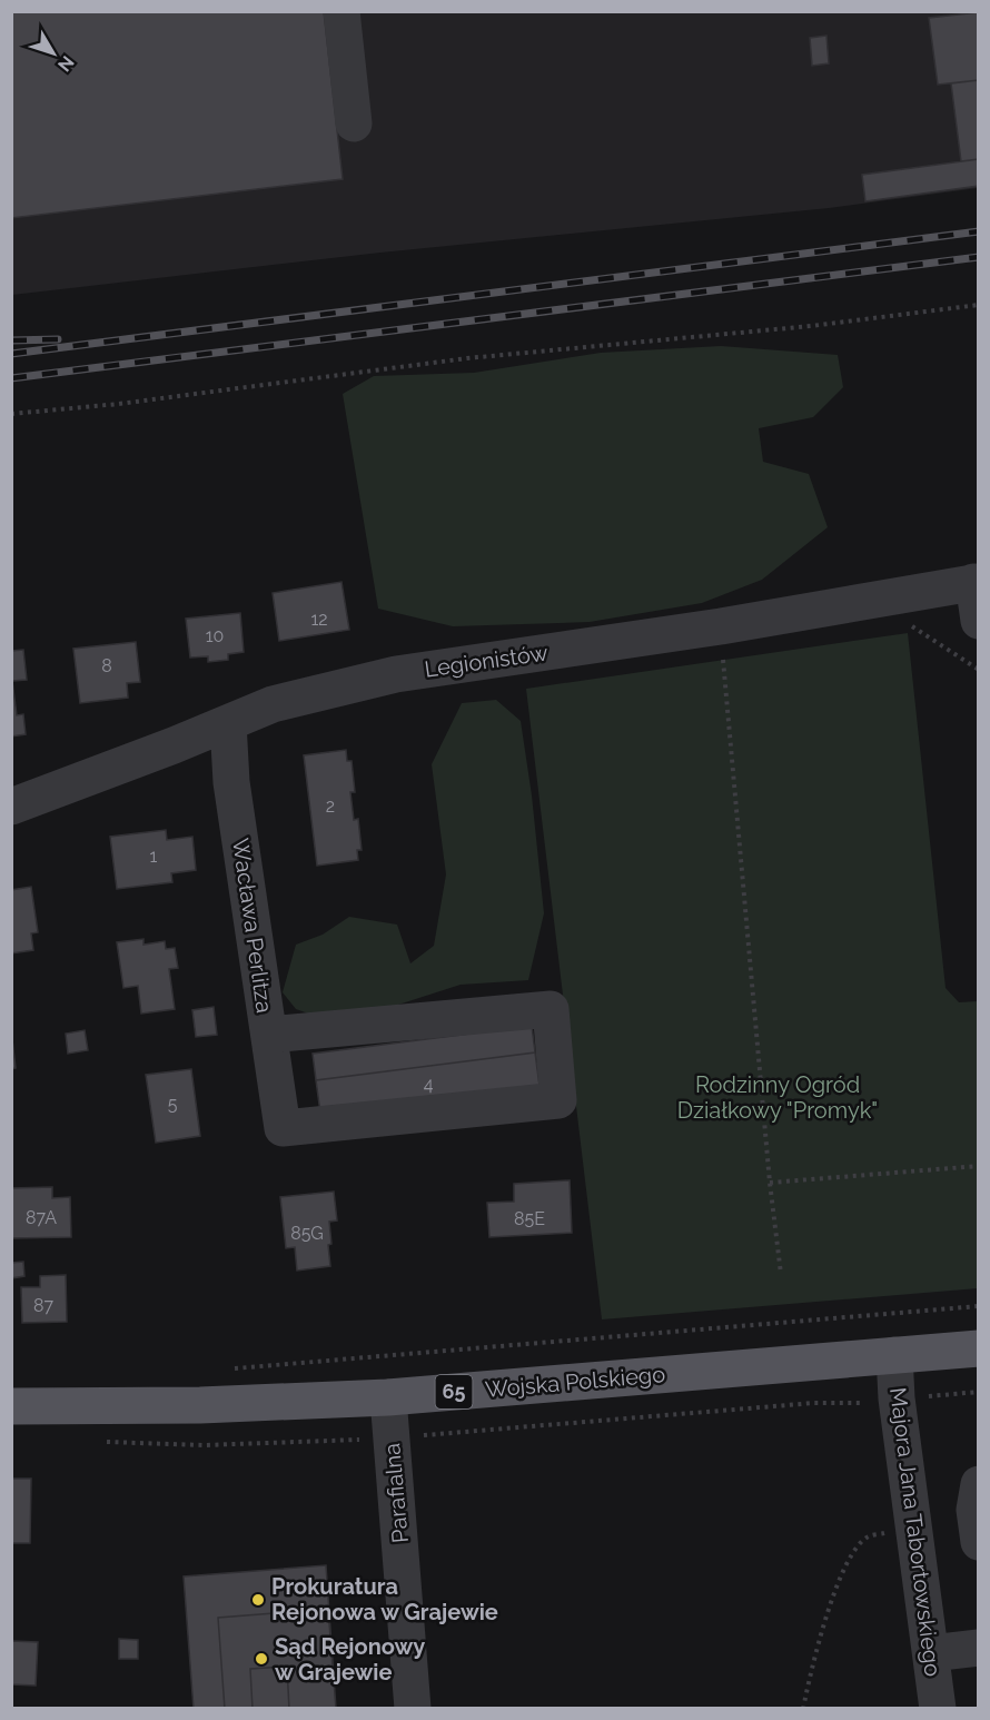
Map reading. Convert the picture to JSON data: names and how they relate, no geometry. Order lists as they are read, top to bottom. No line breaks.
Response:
{"streets":{"main road":["Wojska Polskiego","65"],"street":["Legionistów","Wacława Perlitza","Parafialna","Majora Jana Tabortowskiego"]},"crossings":[["Legionistów","Wacława Perlitza"],["Wojska Polskiego","Parafialna"],["Wojska Polskiego","Majora Jana Tabortowskiego"]],"parks":["Rodzinny Ogród Działkowy \"Promyk\""],"places":["Prokuratura Rejonowa w Grajewie","Sąd Rejonowy w Grajewie"],"house_numbers":["12","10","8","2","1","4","5","87A","85E","85G","87"],"north":"bottom right"}
